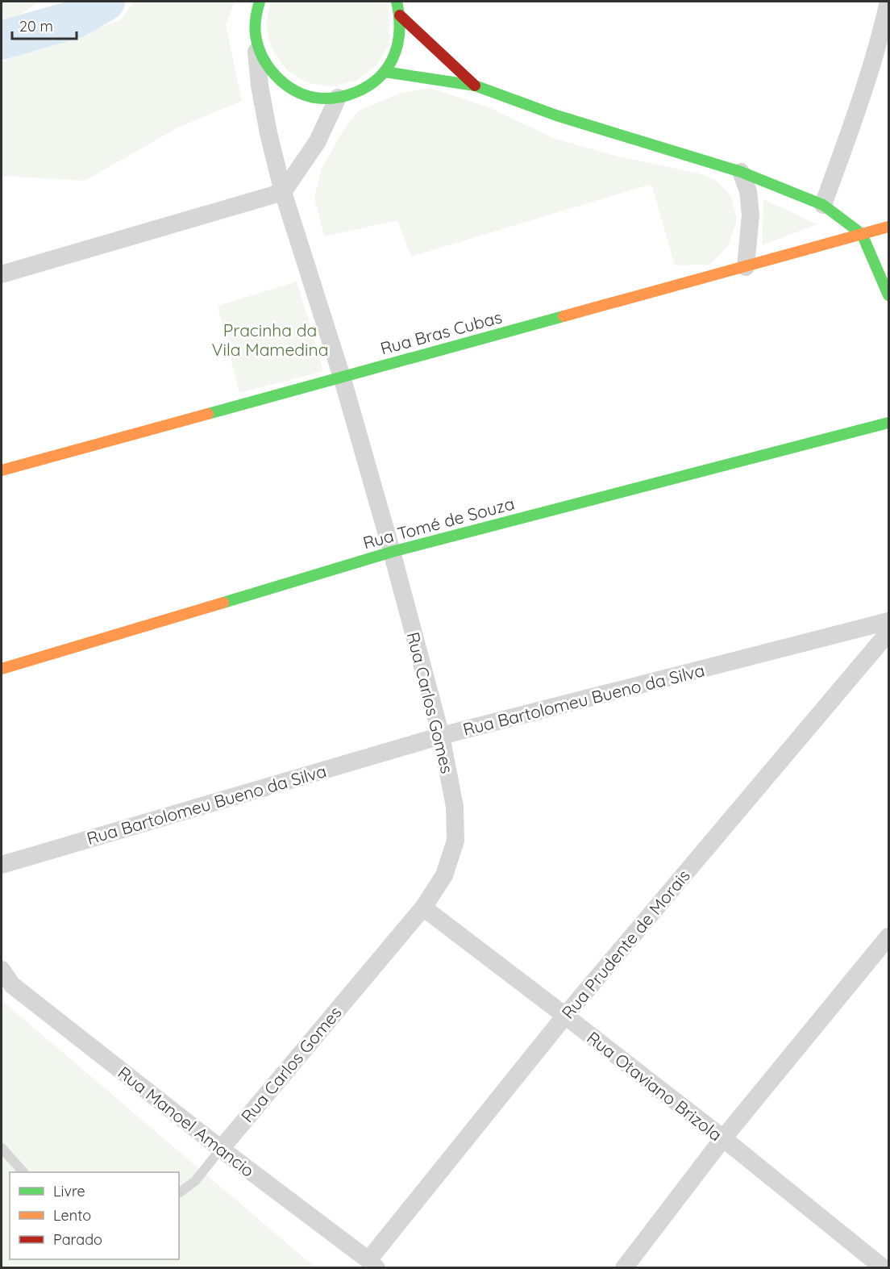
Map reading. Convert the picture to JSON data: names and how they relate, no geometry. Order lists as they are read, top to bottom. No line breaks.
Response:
{"streets":{"street":["Rua Bras Cubas","Rua Tomé de Souza","Rua Bartolomeu Bueno da Silva","Rua Carlos Gomes","Rua Prudente de Morais","Rua Otaviano Brizola","Rua Manoel Amancio"]},"crossings":[["Rua Bras Cubas","Rua Carlos Gomes"],["Rua Tomé de Souza","Rua Carlos Gomes"],["Rua Bartolomeu Bueno da Silva","Rua Carlos Gomes"],["Rua Carlos Gomes","Rua Otaviano Brizola"],["Rua Carlos Gomes","Rua Manoel Amancio"],["Rua Prudente de Morais","Rua Otaviano Brizola"],["Rua Prudente de Morais","Rua Manoel Amancio"]],"parks":["Pracinha da Vila Mamedina"],"legend":["Livre","Lento","Parado"],"scale_bar":"20 m"}
